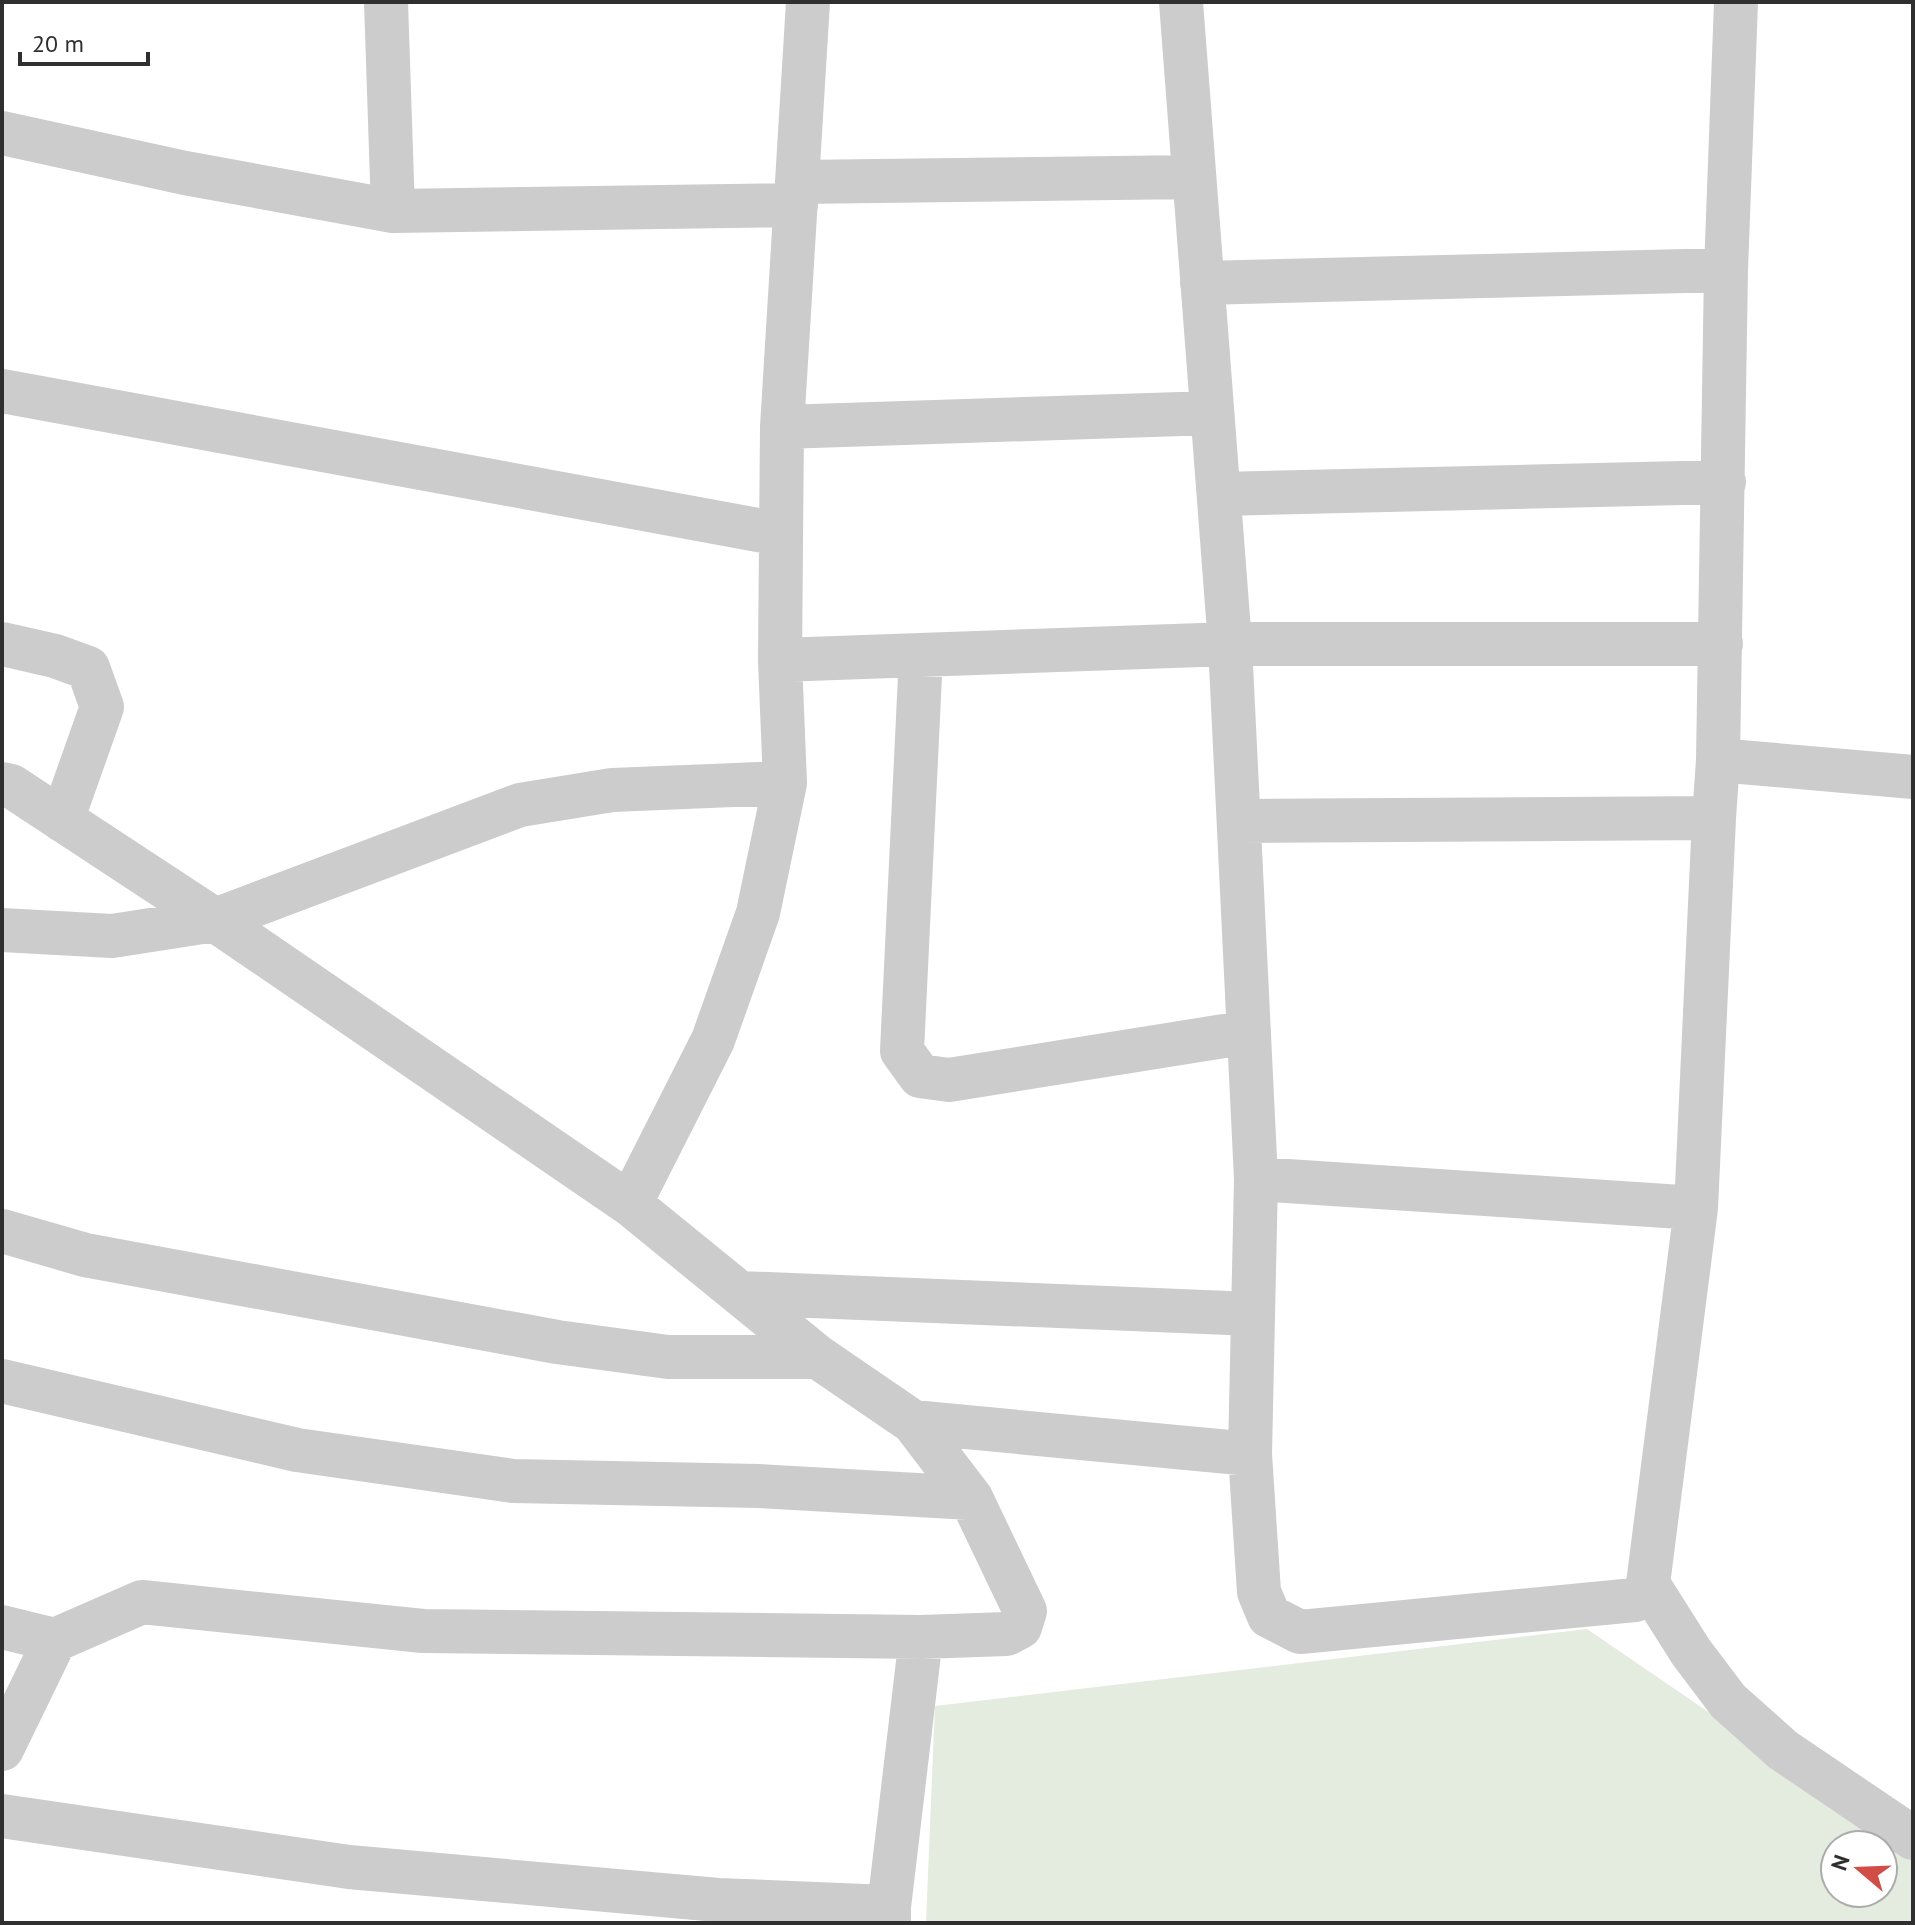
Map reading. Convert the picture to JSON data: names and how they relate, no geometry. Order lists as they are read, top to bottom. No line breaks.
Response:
{"scale_bar":"20 m","north":"left"}
